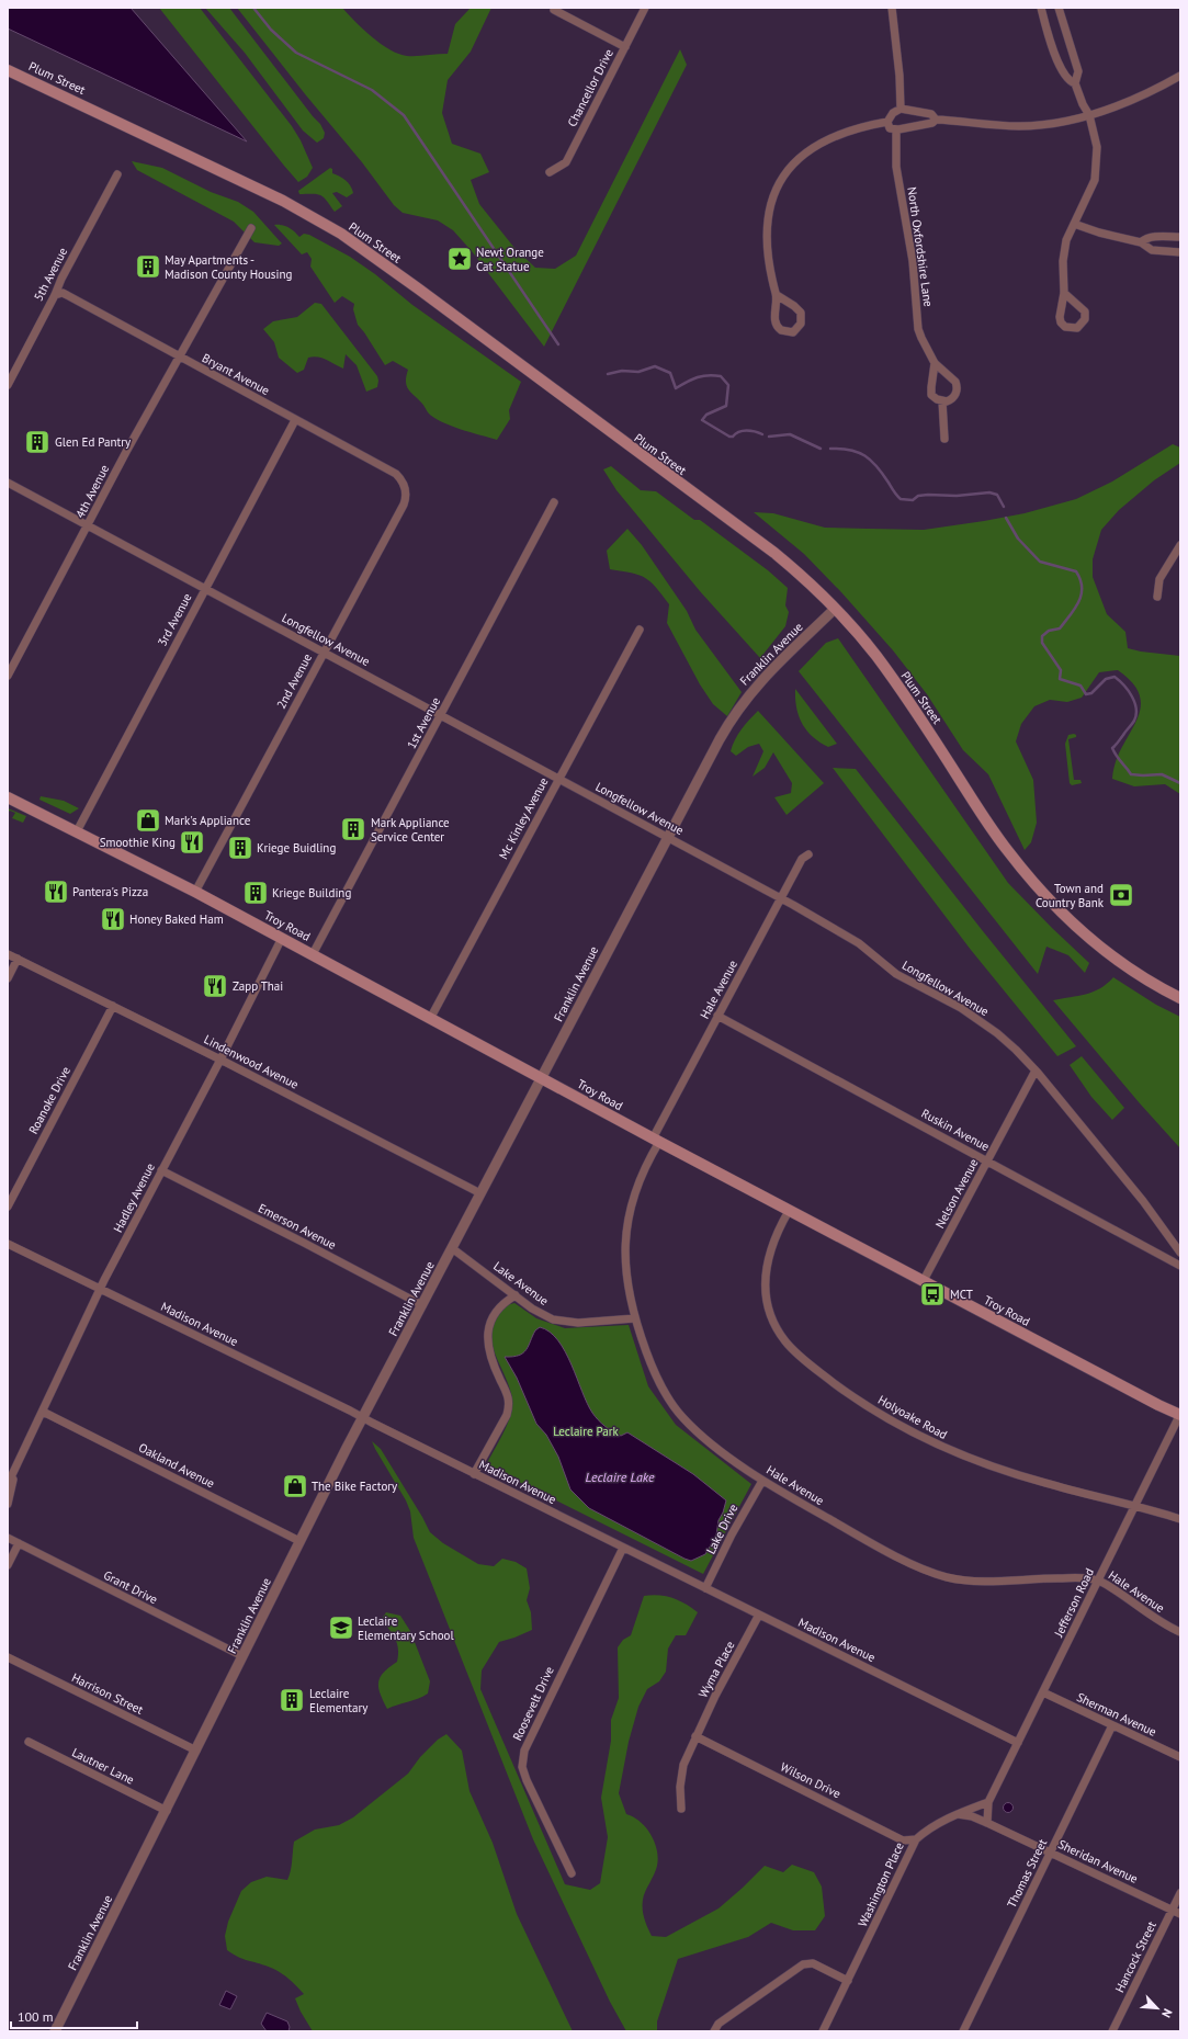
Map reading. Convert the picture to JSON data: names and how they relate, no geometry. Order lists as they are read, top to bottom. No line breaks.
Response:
{"streets":{"main road":["Plum Street","Troy Road"],"street":["Chancellor Drive","North Oxfordshire Lane","5th Avenue","Bryant Avenue","4th Avenue","3rd Avenue","Longfellow Avenue","Franklin Avenue","2nd Avenue","1st Avenue","Mc Kinley Avenue","Hale Avenue","Lindenwood Avenue","Roanoke Drive","Ruskin Avenue","Nelson Avenue","Hadley Avenue","Emerson Avenue","Lake Avenue","Madison Avenue","Holyoake Road","Oakland Avenue","Lake Drive","Grant Drive","Jefferson Road","Wyma Place","Harrison Street","Roosevelt Drive","Sherman Avenue","Lautner Lane","Wilson Drive","Sheridan Avenue","Thomas Street","Washington Place","Hancock Street"]},"crossings":[["Plum Street","Franklin Avenue"],["5th Avenue","Bryant Avenue"],["Bryant Avenue","4th Avenue"],["Bryant Avenue","3rd Avenue"],["Bryant Avenue","2nd Avenue"],["4th Avenue","Longfellow Avenue"],["3rd Avenue","Longfellow Avenue"],["3rd Avenue","Troy Road"],["Longfellow Avenue","Franklin Avenue"],["Longfellow Avenue","2nd Avenue"],["Longfellow Avenue","1st Avenue"],["Longfellow Avenue","Mc Kinley Avenue"],["Longfellow Avenue","Hale Avenue"],["Longfellow Avenue","Nelson Avenue"],["Franklin Avenue","Troy Road"],["Franklin Avenue","Lindenwood Avenue"],["Franklin Avenue","Emerson Avenue"],["Franklin Avenue","Lake Avenue"],["Franklin Avenue","Madison Avenue"],["Franklin Avenue","Oakland Avenue"],["Franklin Avenue","Grant Drive"],["Franklin Avenue","Harrison Street"],["Franklin Avenue","Lautner Lane"],["2nd Avenue","Troy Road"],["1st Avenue","Troy Road"],["Mc Kinley Avenue","Troy Road"],["Troy Road","Hale Avenue"],["Troy Road","Nelson Avenue"],["Troy Road","Hadley Avenue"],["Troy Road","Holyoake Road"],["Troy Road","Jefferson Road"],["Hale Avenue","Ruskin Avenue"],["Hale Avenue","Lake Avenue"],["Hale Avenue","Lake Drive"],["Hale Avenue","Jefferson Road"],["Lindenwood Avenue","Roanoke Drive"],["Lindenwood Avenue","Hadley Avenue"],["Ruskin Avenue","Nelson Avenue"],["Hadley Avenue","Emerson Avenue"],["Hadley Avenue","Madison Avenue"],["Hadley Avenue","Oakland Avenue"],["Madison Avenue","Lake Drive"],["Madison Avenue","Jefferson Road"],["Madison Avenue","Wyma Place"],["Madison Avenue","Roosevelt Drive"],["Holyoake Road","Jefferson Road"],["Jefferson Road","Sherman Avenue"],["Jefferson Road","Sheridan Avenue"],["Wyma Place","Wilson Drive"],["Sherman Avenue","Thomas Street"],["Wilson Drive","Washington Place"],["Sheridan Avenue","Thomas Street"],["Sheridan Avenue","Washington Place"],["Sheridan Avenue","Hancock Street"]],"water":["Leclaire Lake"],"parks":["Leclaire Park"],"places":{"place":["Newt Orange Cat Statue"],"building":["May Apartments - Madison County Housing","Glen Ed Pantry","Mark Appliance Service Center","Kriege Buidling","Kriege Building","Leclaire Elementary"],"shop":["Mark's Appliance","The Bike Factory"],"restaurant":["Smoothie King","Pantera's Pizza","Honey Baked Ham","Zapp Thai"],"bank":["Town and Country Bank"],"bus stop":["MCT"],"school or university":["Leclaire Elementary School"]},"scale_bar":"100 m","north":"bottom right"}
